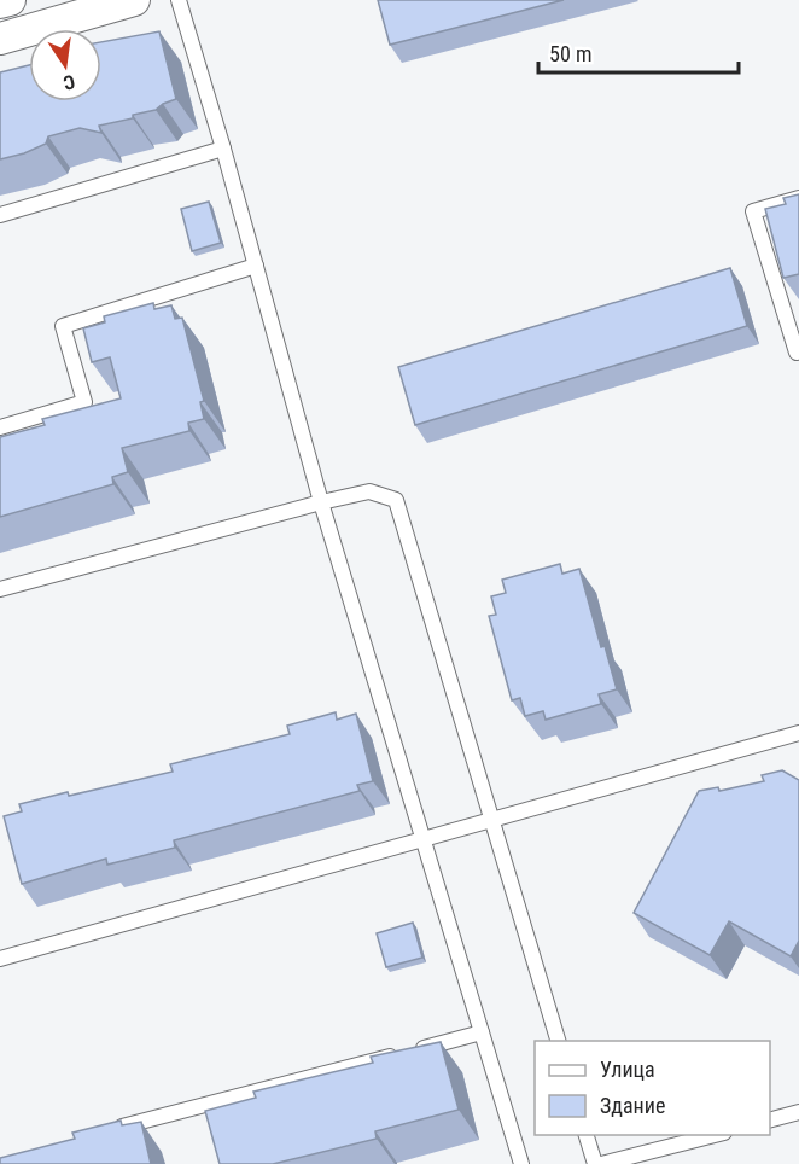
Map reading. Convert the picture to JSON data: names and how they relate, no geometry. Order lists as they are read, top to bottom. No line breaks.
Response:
{"legend":["Улица","Здание"],"scale_bar":"50 m","north":"bottom"}
